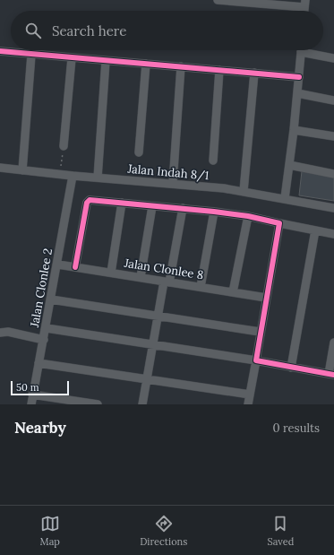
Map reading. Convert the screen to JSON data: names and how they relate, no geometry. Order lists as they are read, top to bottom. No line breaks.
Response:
{"streets":{"street":["Jalan Indah 8/1","Jalan Clonlee 8","Jalan Clonlee 2"]},"crossings":[["Jalan Indah 8/1","Jalan Clonlee 2"],["Jalan Clonlee 8","Jalan Clonlee 2"]],"scale_bar":"50 m","page":{"search":"Search here","scale":"50 m","heading":["Nearby","0 results"],"nav":["Map","Directions","Saved"]}}
